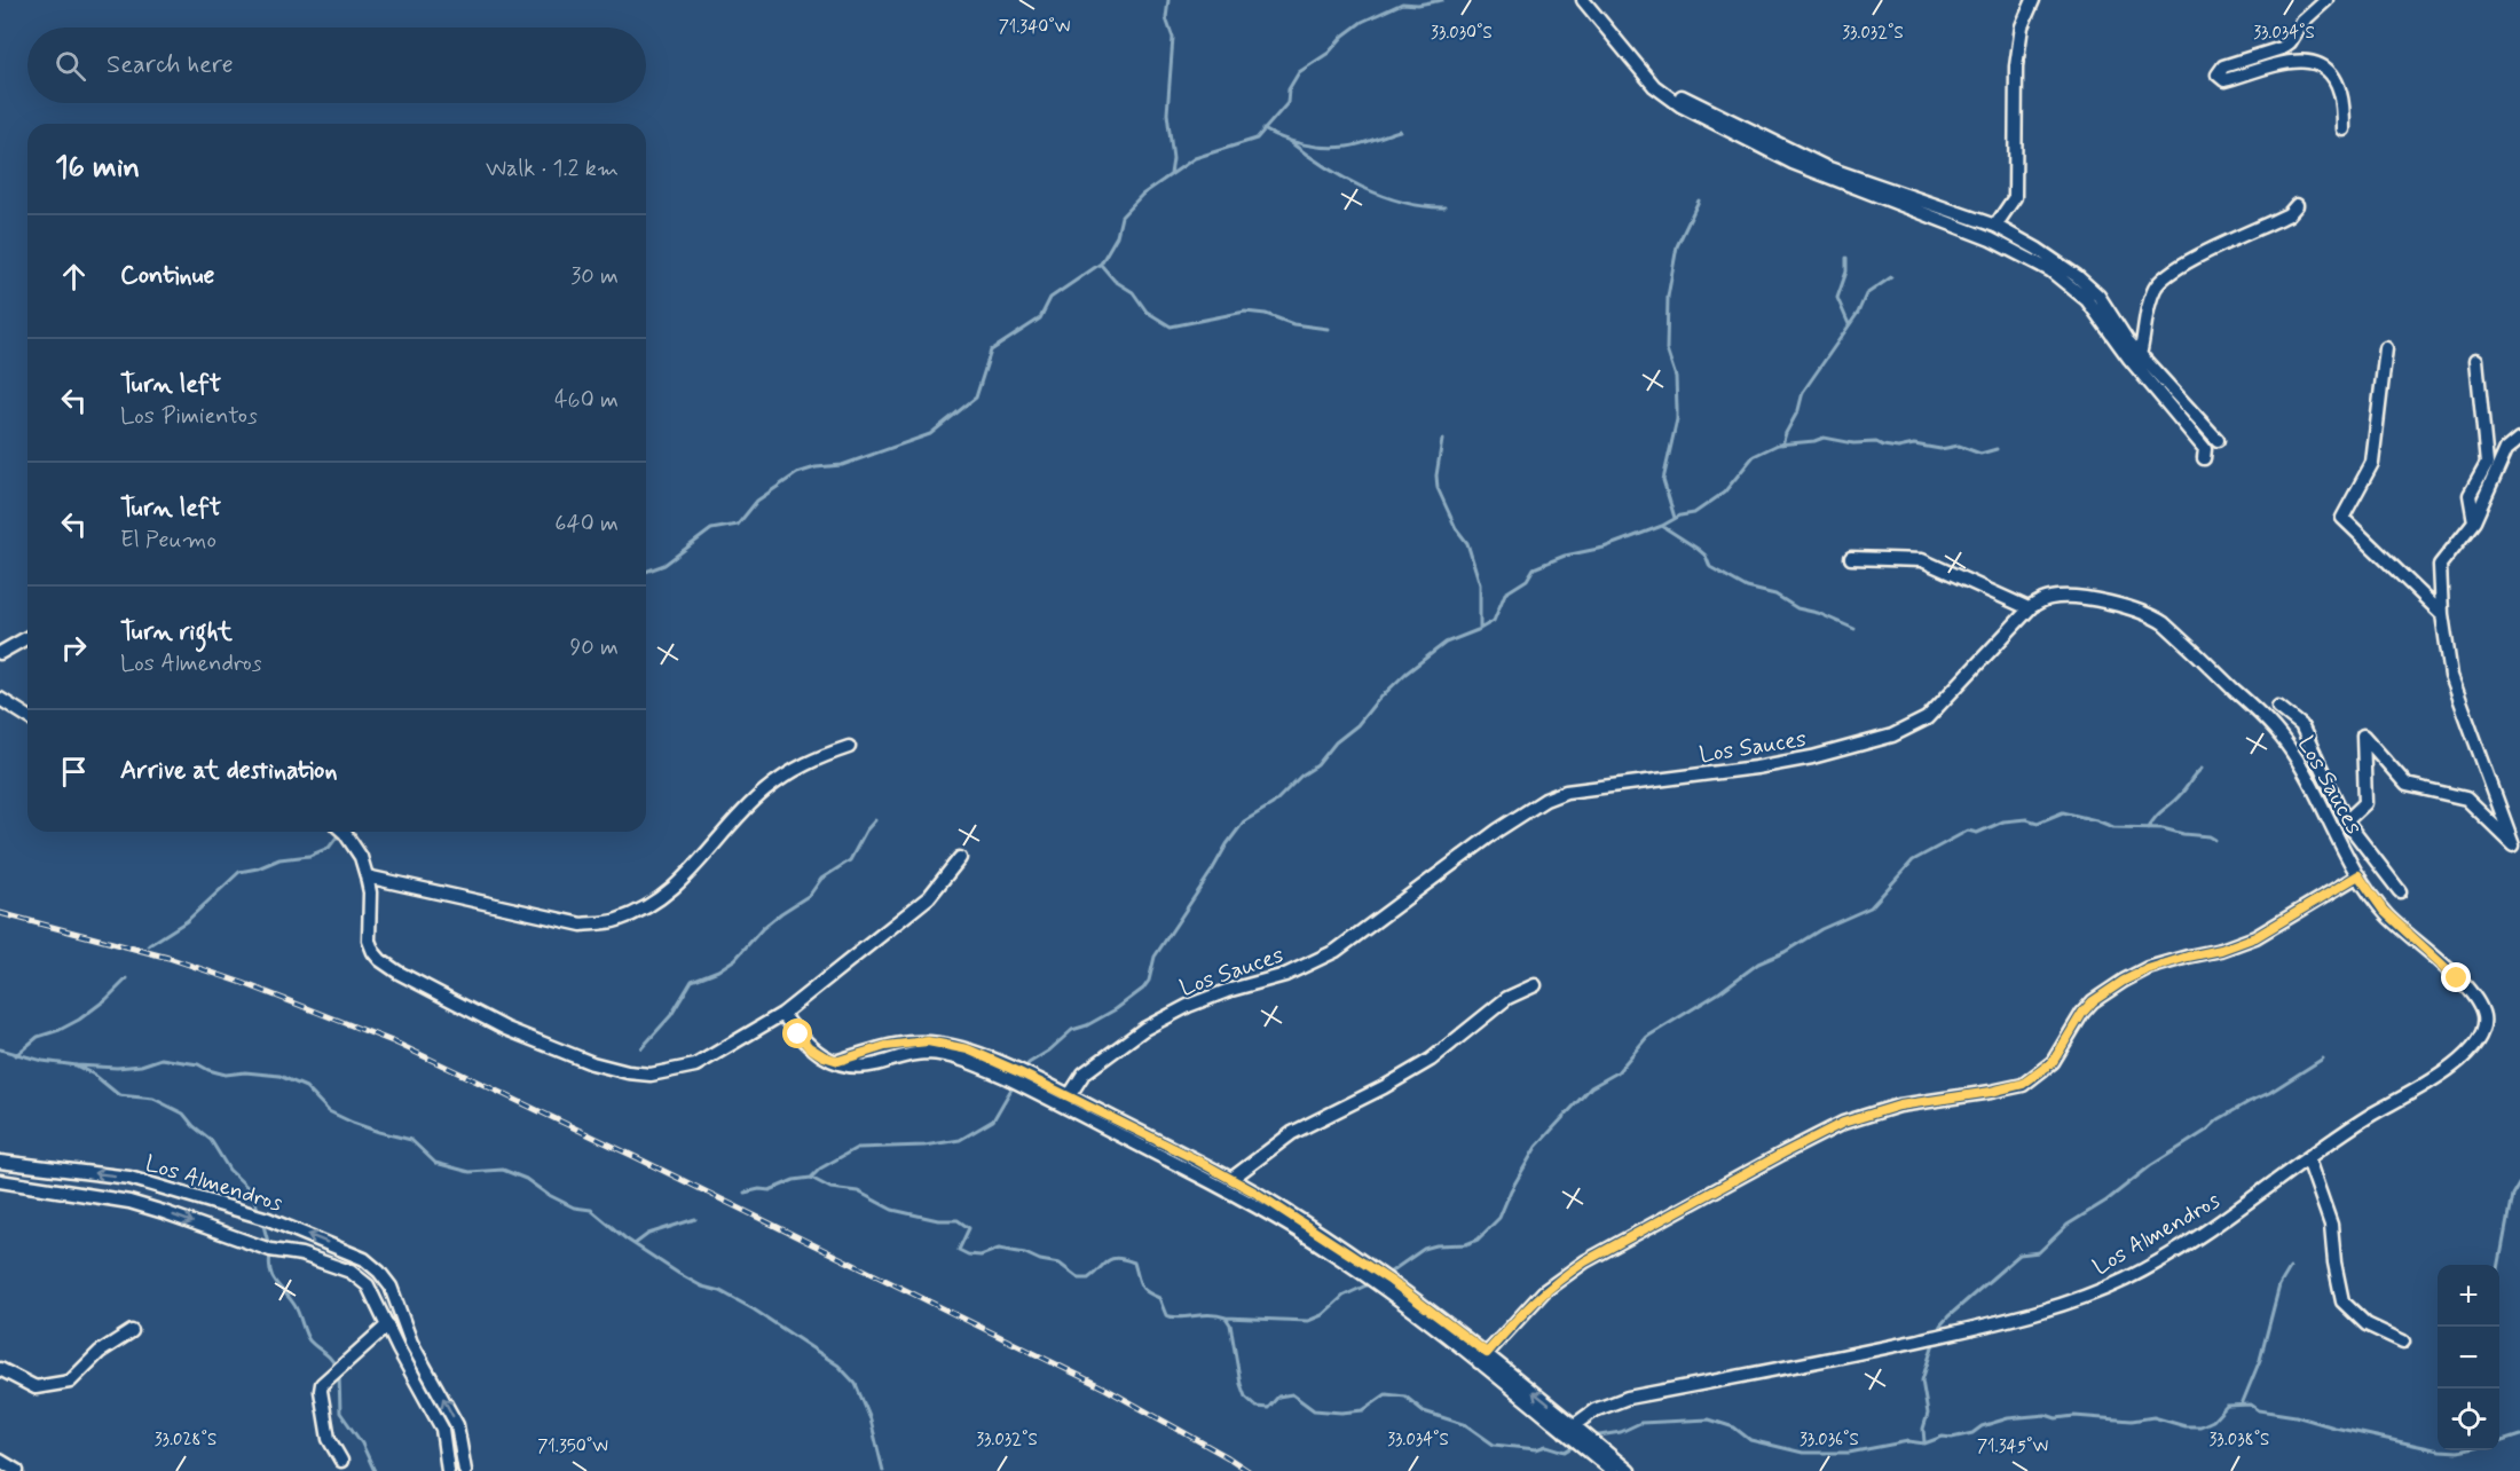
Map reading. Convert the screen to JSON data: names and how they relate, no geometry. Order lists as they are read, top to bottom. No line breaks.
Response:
{"streets":{"street":["Los Sauces","Los Almendros"]},"crossings":[["Los Sauces","Los Almendros"]],"page":{"search":"Search here","heading":["16 min","Walk · 1.2 km"],"list":[["Continue","30 m"],["Turn left","Los Pimientos","460 m"],["Turn left","El Peumo","640 m"],["Turn right","Los Almendros","90 m"],"Arrive at destination"],"map_buttons":["+","−"]},"coordinates":["71.340°W","33.030°S","33.032°S","33.034°S","33.028°S","33.036°S","33.038°S","71.350°W","71.345°W"]}
